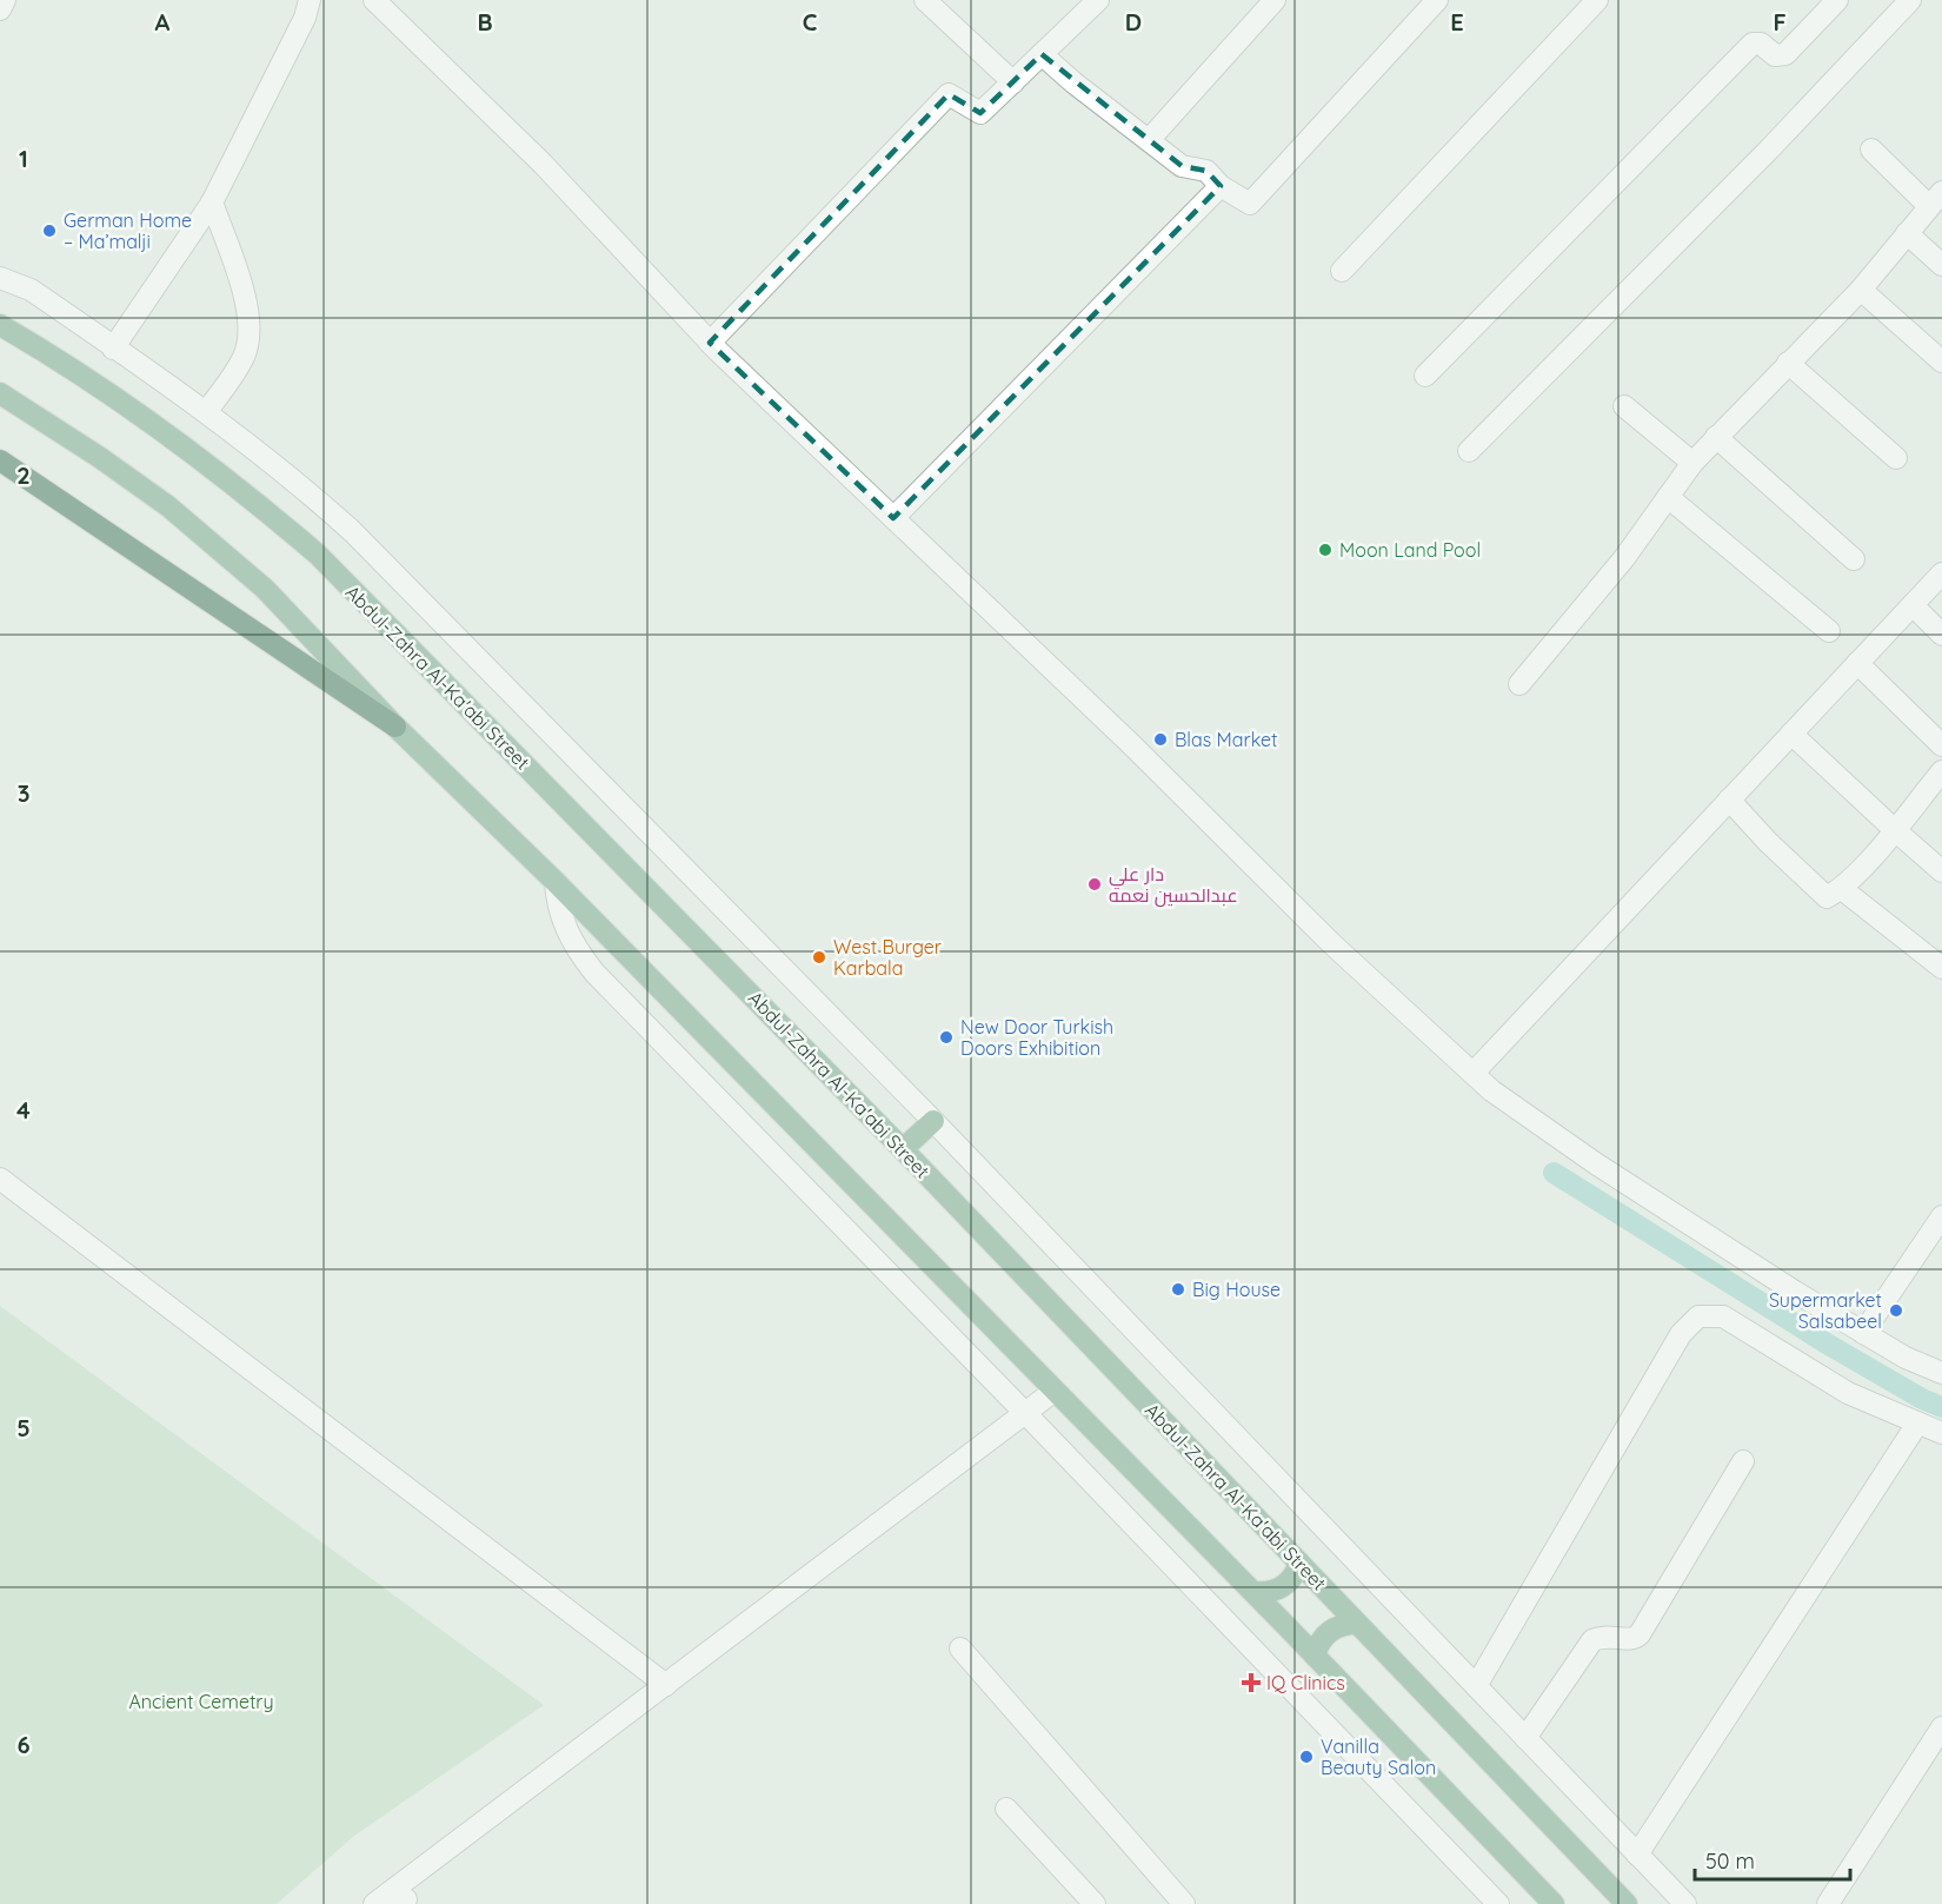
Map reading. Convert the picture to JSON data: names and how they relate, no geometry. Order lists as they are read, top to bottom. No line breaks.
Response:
{"streets":{"main road":["Abdul-Zahra Al-Ka'abi Street"]},"parks":["Ancient Cemetry"],"places":{"other":["German Home – Ma’malji","Moon Land Pool","Blas Market","دار علي عبدالحسين نعمه","West Burger Karbala","New Door Turkish Doors Exhibition","Big House","Supermarket Salsabeel","Vanilla Beauty Salon"],"health":["IQ Clinics"]},"scale_bar":"50 m","grid":{"columns":["A","B","C","D","E","F"],"rows":["1","2","3","4","5","6"]}}
